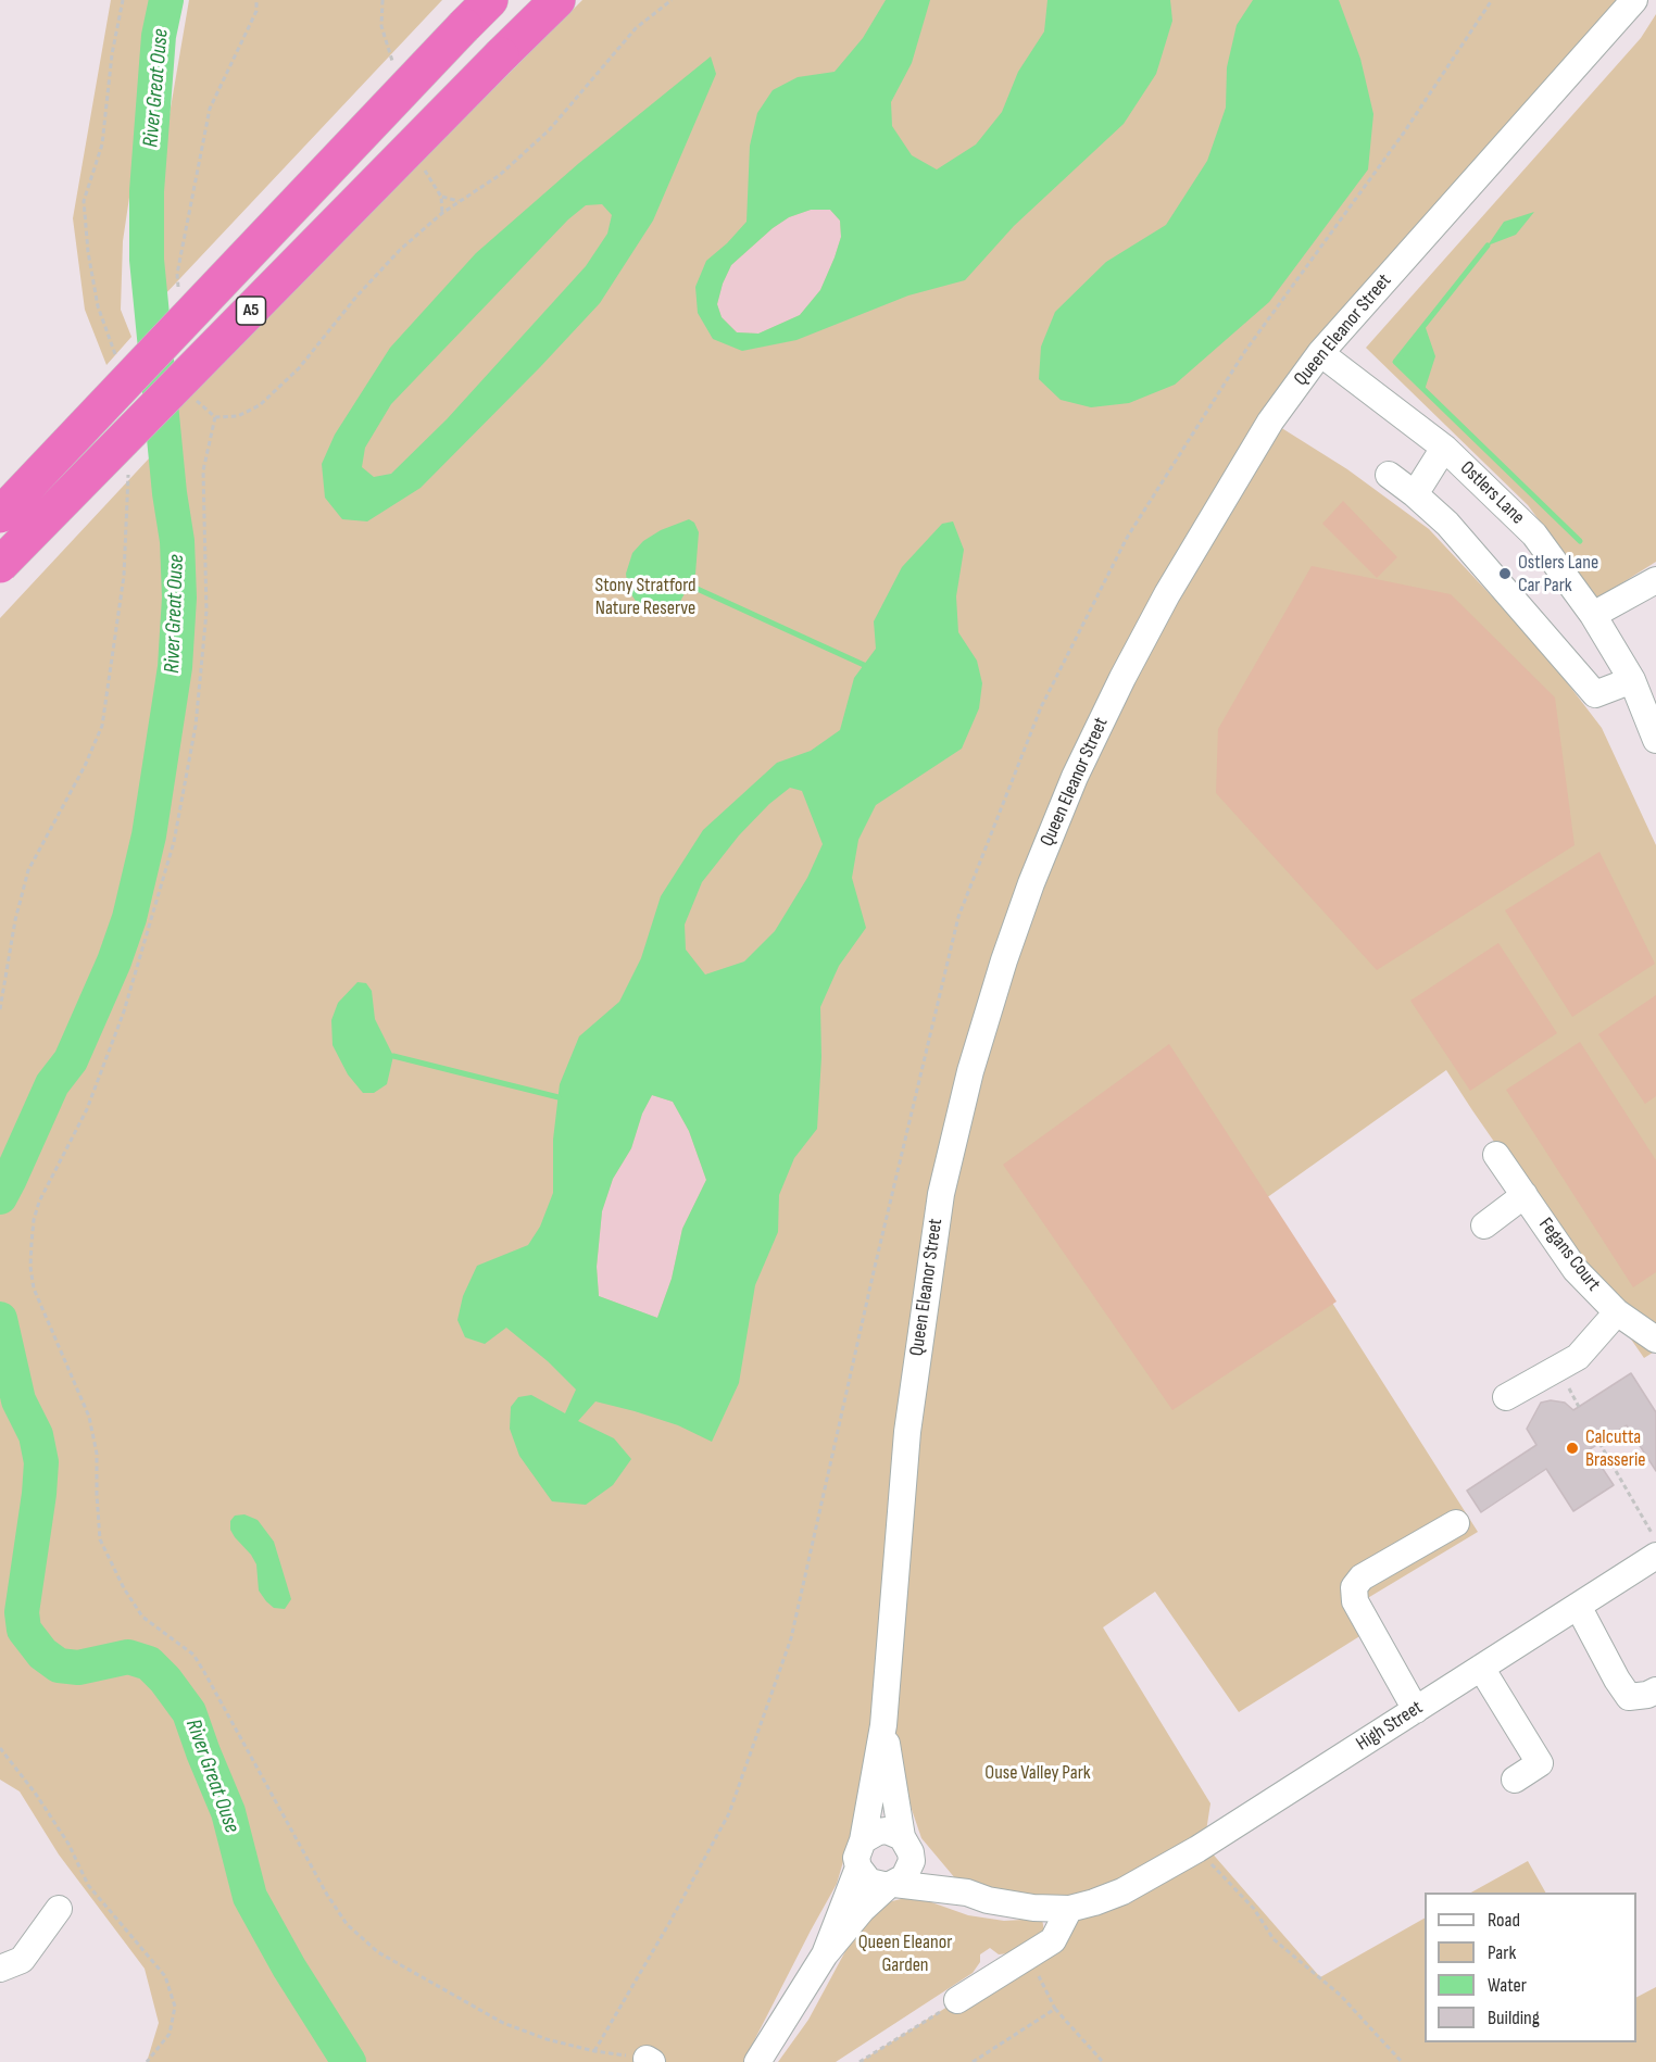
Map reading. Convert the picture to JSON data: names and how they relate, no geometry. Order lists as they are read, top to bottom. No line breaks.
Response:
{"streets":{"highway":["A5"],"street":["Queen Eleanor Street","Ostlers Lane","Fegans Court","High Street"]},"crossings":[["Queen Eleanor Street","Ostlers Lane"]],"water":["River Great Ouse"],"parks":["Stony Stratford Nature Reserve","Ouse Valley Park","Queen Eleanor Garden"],"places":["Ostlers Lane Car Park","Calcutta Brasserie"],"legend":["Road","Park","Water","Building"]}
